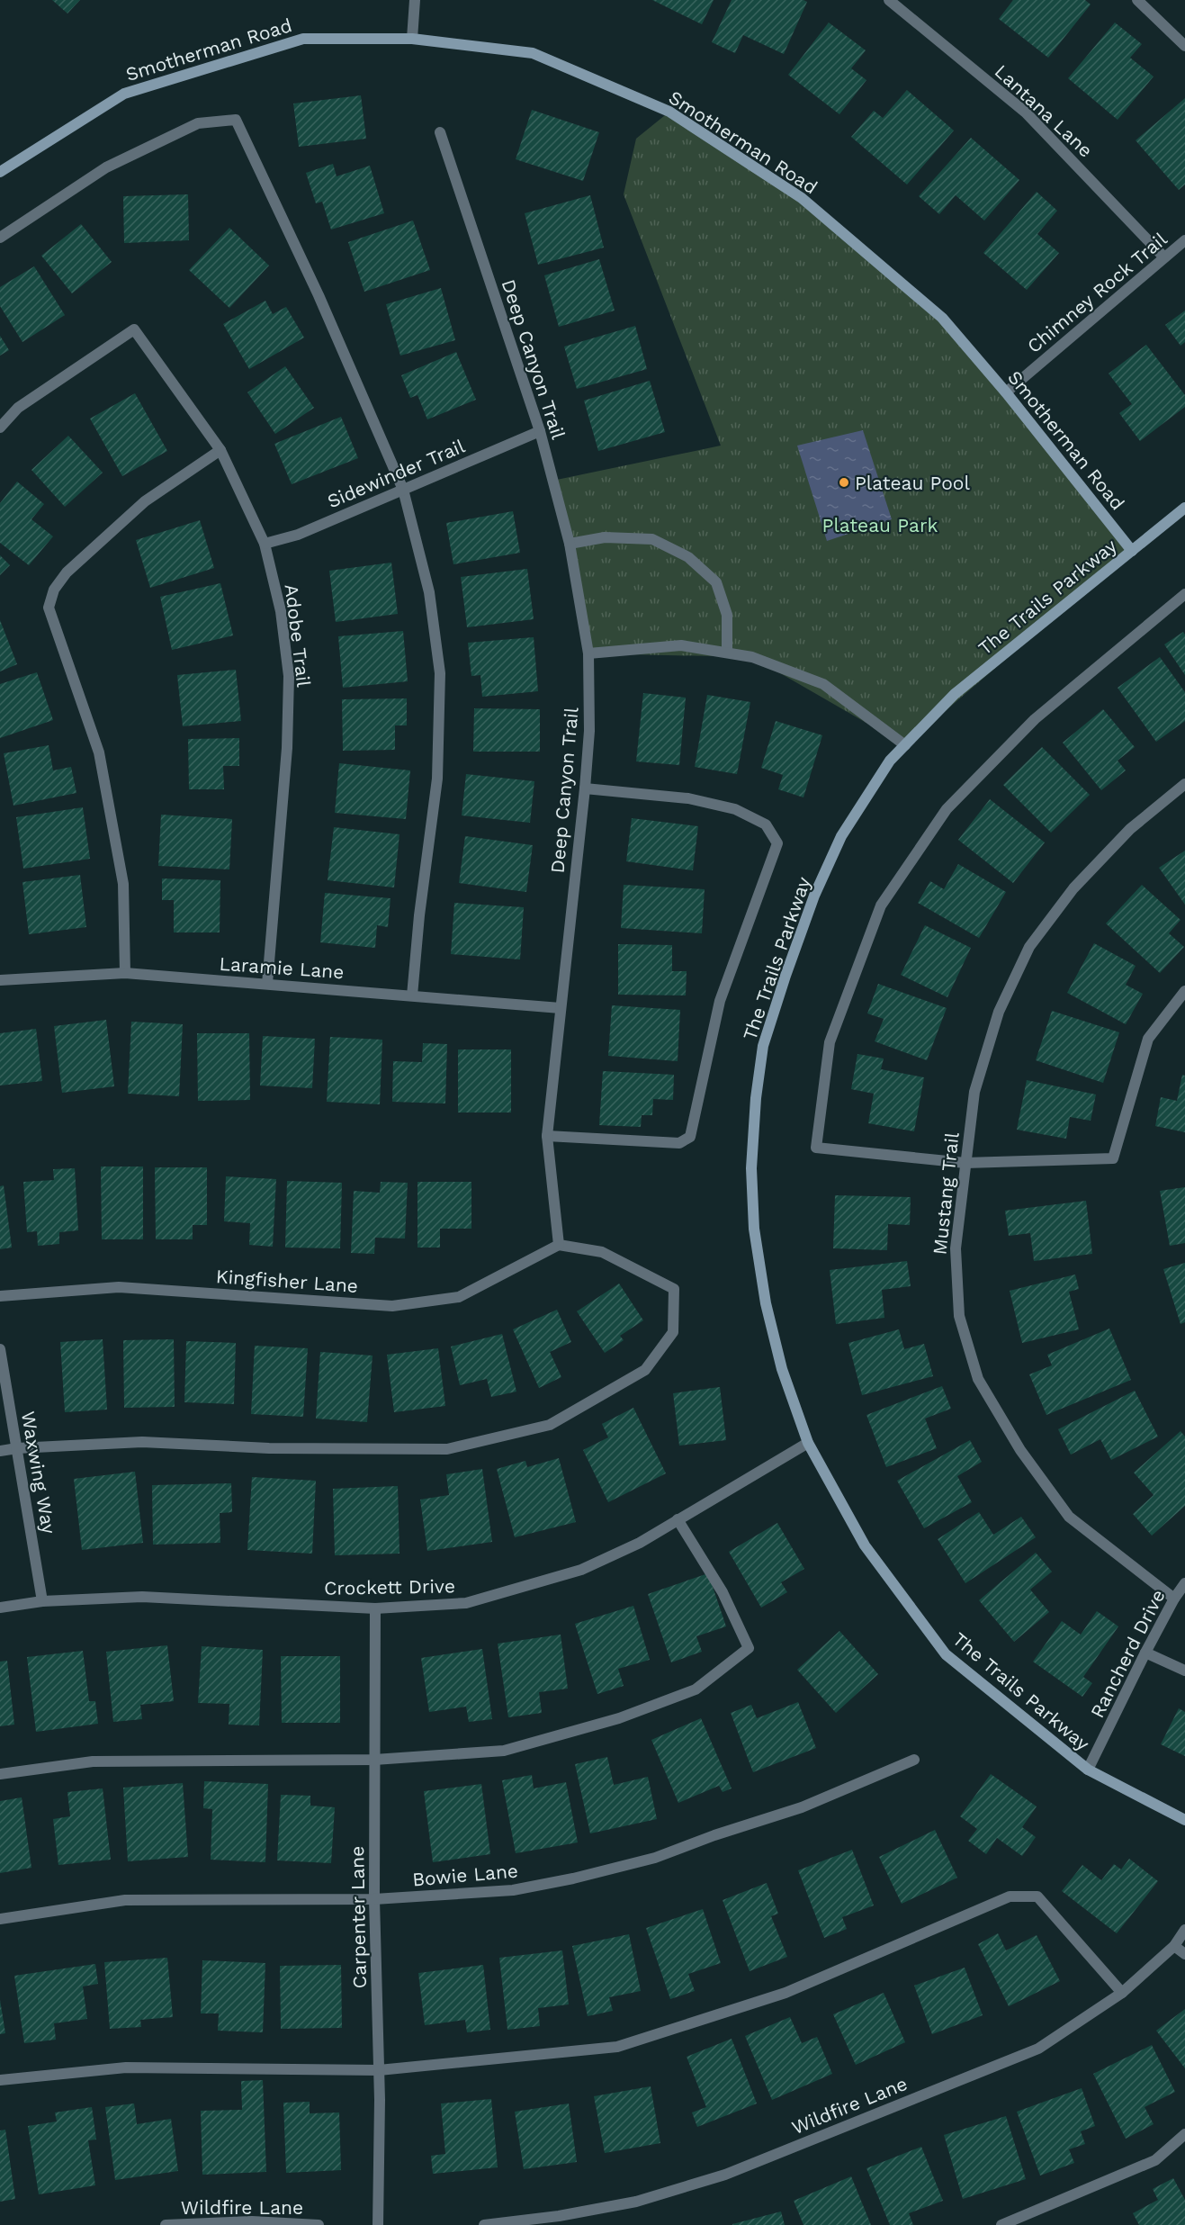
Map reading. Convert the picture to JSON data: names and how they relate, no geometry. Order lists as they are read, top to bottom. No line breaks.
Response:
{"streets":{"street":["Smotherman Road","Lantana Lane","Chimney Rock Trail","Deep Canyon Trail","Sidewinder Trail","The Trails Parkway","Adobe Trail","Laramie Lane","Mustang Trail","Kingfisher Lane","Waxwing Way","Crockett Drive","Rancherd Drive","Bowie Lane","Carpenter Lane","Wildfire Lane"]},"crossings":[["Smotherman Road","Chimney Rock Trail"],["Smotherman Road","The Trails Parkway"],["Lantana Lane","Chimney Rock Trail"],["Deep Canyon Trail","Sidewinder Trail"],["Deep Canyon Trail","Laramie Lane"],["Deep Canyon Trail","Kingfisher Lane"],["Sidewinder Trail","Adobe Trail"],["The Trails Parkway","Crockett Drive"],["The Trails Parkway","Rancherd Drive"],["Adobe Trail","Laramie Lane"],["Mustang Trail","Rancherd Drive"],["Waxwing Way","Crockett Drive"],["Crockett Drive","Carpenter Lane"],["Bowie Lane","Carpenter Lane"]],"parks":["Plateau Park"],"places":["Plateau Pool"]}
